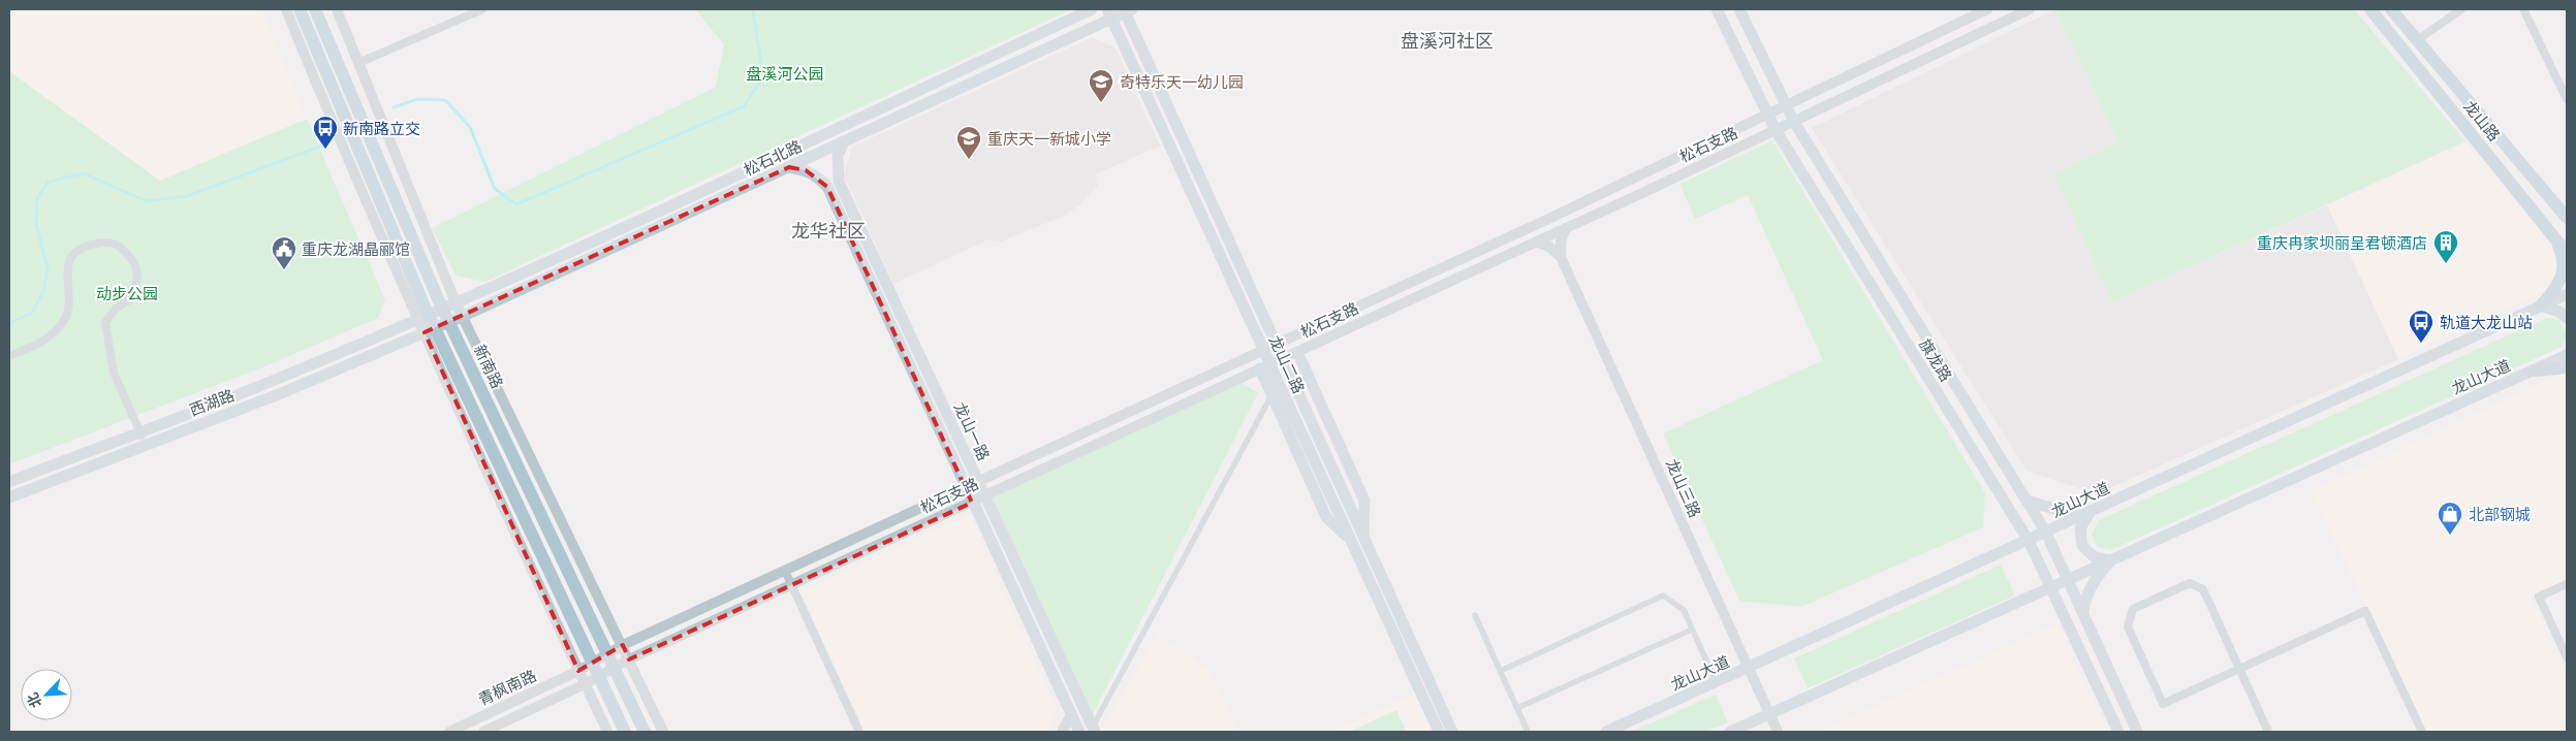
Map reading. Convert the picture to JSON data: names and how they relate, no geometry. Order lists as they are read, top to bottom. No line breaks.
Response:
{"streets":{"main road":["龙山路","松石北路","旗龙路","龙山二路","新南路","龙山大道","西湖路","龙山一路"],"street":["松石支路","龙山三路","青枫南路"]},"crossings":[["松石支路","旗龙路"],["松石支路","龙山二路"],["松石支路","新南路"],["松石支路","龙山一路"],["松石支路","青枫南路"],["松石北路","龙山二路"],["松石北路","新南路"],["松石北路","西湖路"],["松石北路","龙山一路"],["旗龙路","龙山大道"],["龙山大道","龙山三路"]],"districts":["盘溪河社区","龙华社区"],"parks":["盘溪河公园","动步公园"],"places":{"school or university":["奇特乐天一幼儿园","重庆天一新城小学"],"bus stop":["新南路立交","轨道大龙山站"],"building":["重庆冉家坝丽呈君顿酒店"],"public building":["重庆龙湖晶郦馆"],"shop":["北部钢城"]},"north":"bottom left"}
